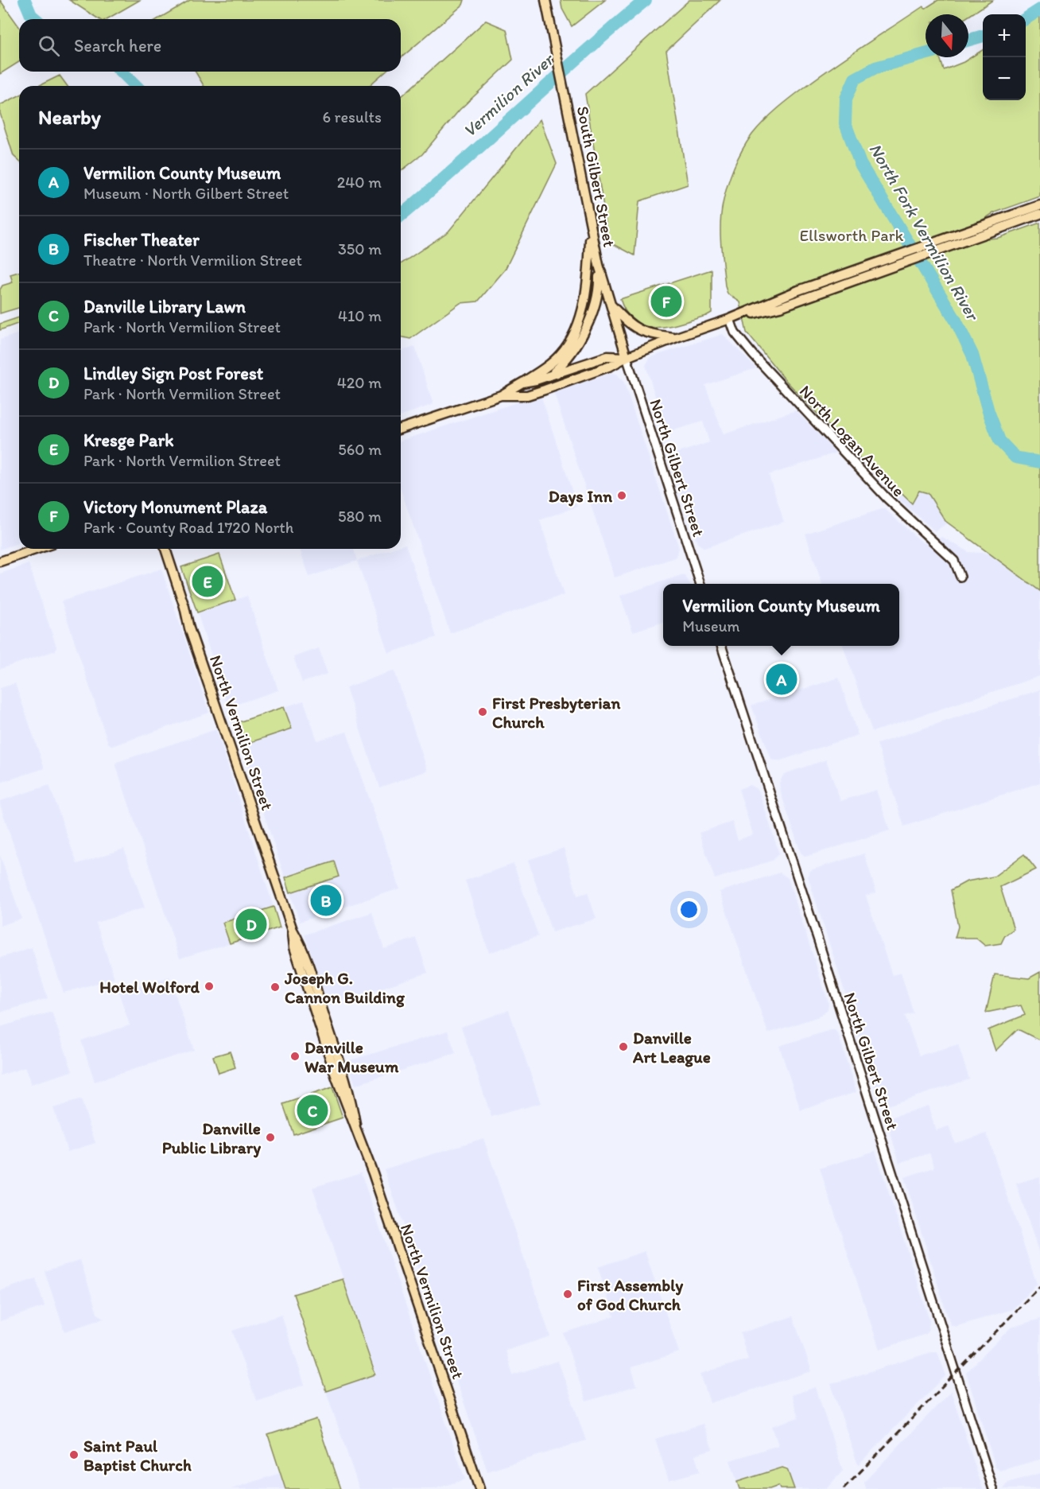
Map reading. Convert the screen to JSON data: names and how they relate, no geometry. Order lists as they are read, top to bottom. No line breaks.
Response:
{"streets":{"main road":["South Gilbert Street","North Logan Avenue","North Gilbert Street","North Vermilion Street"]},"crossings":[["South Gilbert Street","North Gilbert Street"]],"water":["Vermilion River","North Fork Vermilion River"],"parks":["Ellsworth Park"],"places":["Days Inn","First Presbyterian Church","Hotel Wolford","Joseph G. Cannon Building","Danville Art League","Danville War Museum","Danville Public Library","First Assembly of God Church","Saint Paul Baptist Church"],"north":"bottom","page":{"map_buttons":["+","−"],"search":"Search here","heading":["Nearby","6 results"],"list":[{"mark":"A","name":"Vermilion County Museum","note":"Museum · North Gilbert Street","value":"240 m"},{"mark":"B","name":"Fischer Theater","note":"Theatre · North Vermilion Street","value":"350 m"},{"mark":"C","name":"Danville Library Lawn","note":"Park · North Vermilion Street","value":"410 m"},{"mark":"D","name":"Lindley Sign Post Forest","note":"Park · North Vermilion Street","value":"420 m"},{"mark":"E","name":"Kresge Park","note":"Park · North Vermilion Street","value":"560 m"},{"mark":"F","name":"Victory Monument Plaza","note":"Park · County Road 1720 North","value":"580 m"}],"pins":["F","E","A","B","D","C"],"popup":["Vermilion County Museum","Museum"]}}
